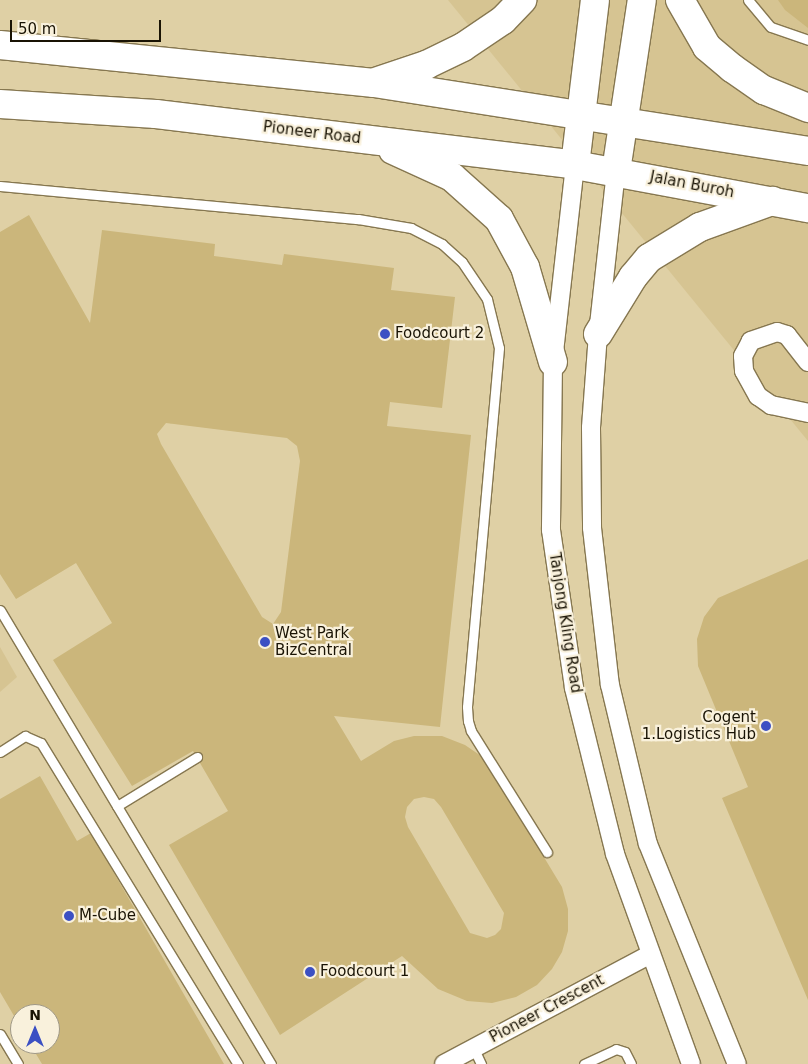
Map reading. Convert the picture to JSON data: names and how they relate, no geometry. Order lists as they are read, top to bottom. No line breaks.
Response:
{"streets":{"main road":["Pioneer Road","Jalan Buroh"],"street":["Tanjong Kling Road","Pioneer Crescent"]},"crossings":[["Pioneer Road","Jalan Buroh"],["Pioneer Road","Tanjong Kling Road"],["Jalan Buroh","Tanjong Kling Road"],["Tanjong Kling Road","Pioneer Crescent"]],"places":["Foodcourt 2","West Park BizCentral","Cogent 1.Logistics Hub","M-Cube","Foodcourt 1"],"scale_bar":"50 m","north":"top"}
